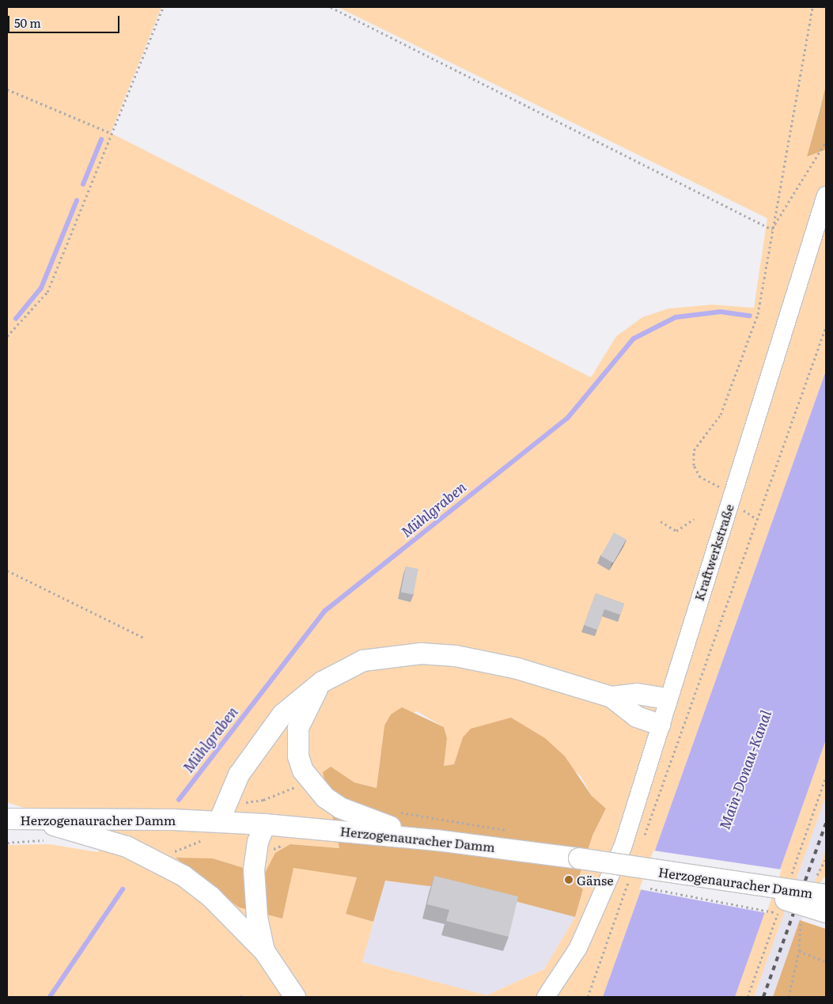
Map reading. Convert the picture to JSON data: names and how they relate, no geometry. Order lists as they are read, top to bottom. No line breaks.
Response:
{"streets":{"main road":["Herzogenauracher Damm"],"street":["Kraftwerkstraße"]},"water":["Mühlgraben","Main-Donau-Kanal"],"places":["Gänse"],"scale_bar":"50 m"}
